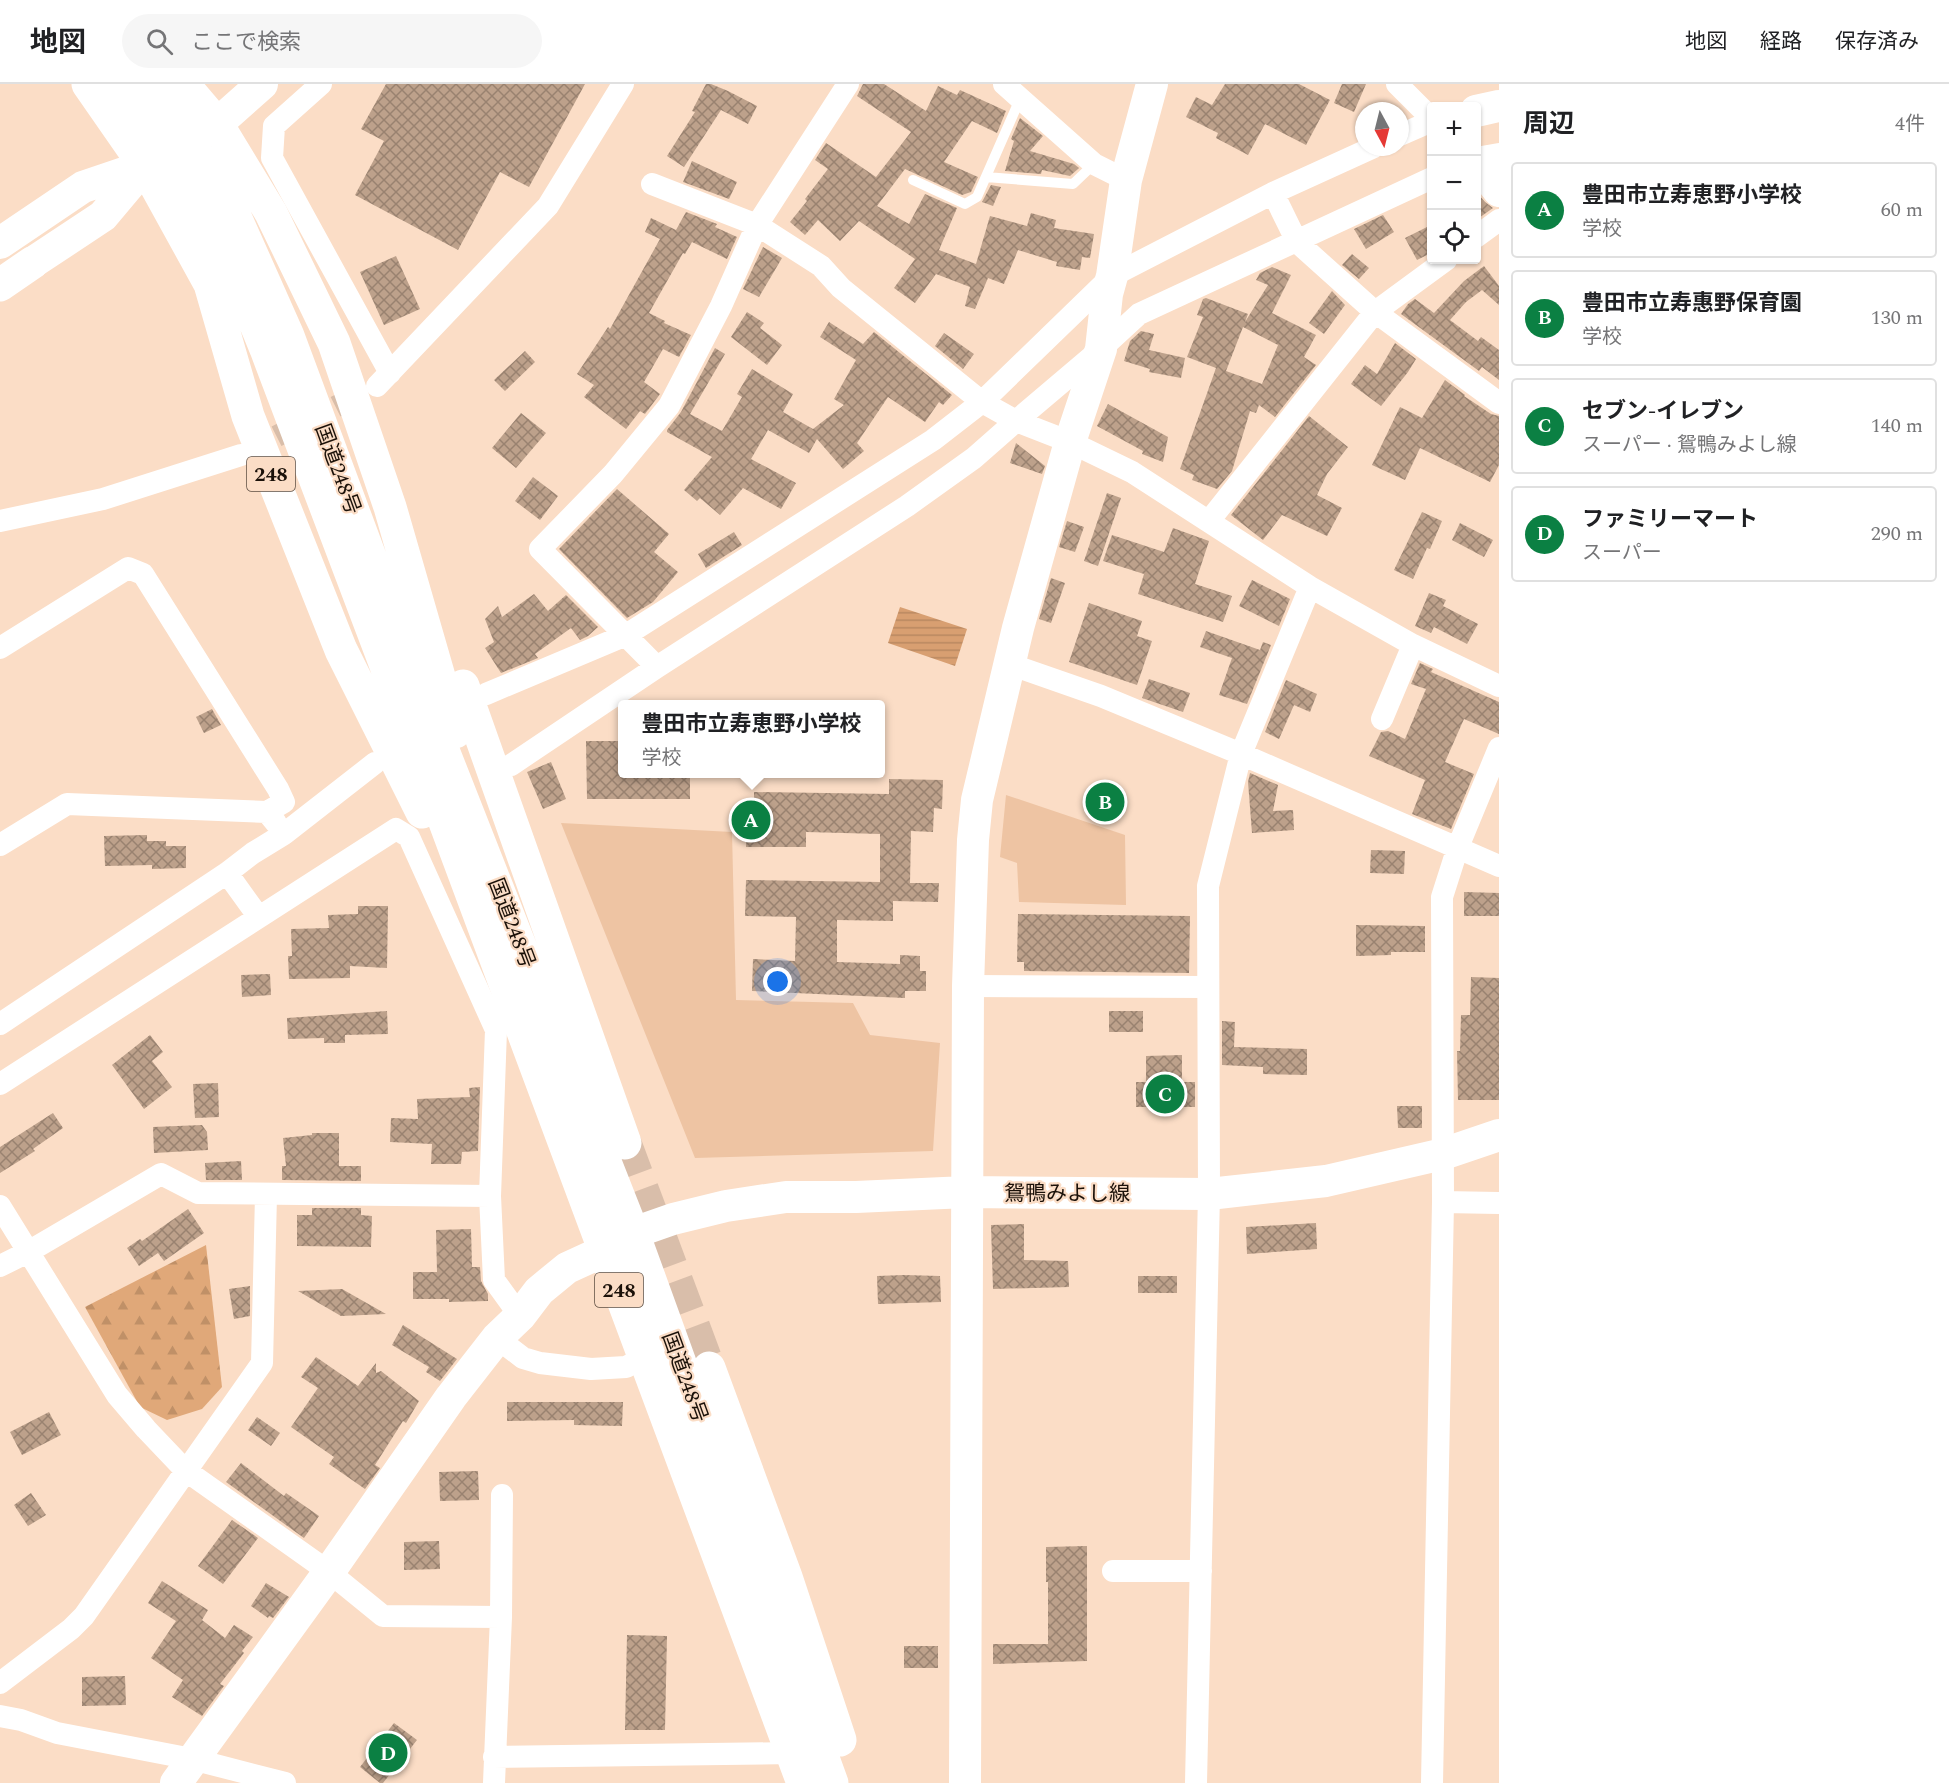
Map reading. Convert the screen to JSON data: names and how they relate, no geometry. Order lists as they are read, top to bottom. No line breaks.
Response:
{"streets":{"highway":["国道248号","248"],"street":["鴛鴨みよし線"]},"crossings":[["国道248号","248"],["国道248号","鴛鴨みよし線"]],"north":"bottom","page":{"header":"地図","search":"ここで検索","nav":["地図","経路","保存済み"],"heading":["周辺","4件"],"map_buttons":["+","−"],"list":[{"mark":"A","name":"豊田市立寿恵野小学校","note":"学校","value":"60 m"},{"mark":"B","name":"豊田市立寿惠野保育園","note":"学校","value":"130 m"},{"mark":"C","name":"セブン-イレブン","note":"スーパー · 鴛鴨みよし線","value":"140 m"},{"mark":"D","name":"ファミリーマート","note":"スーパー","value":"290 m"}],"popup":["豊田市立寿恵野小学校","学校"],"pins":["B","A","C","D"]}}
